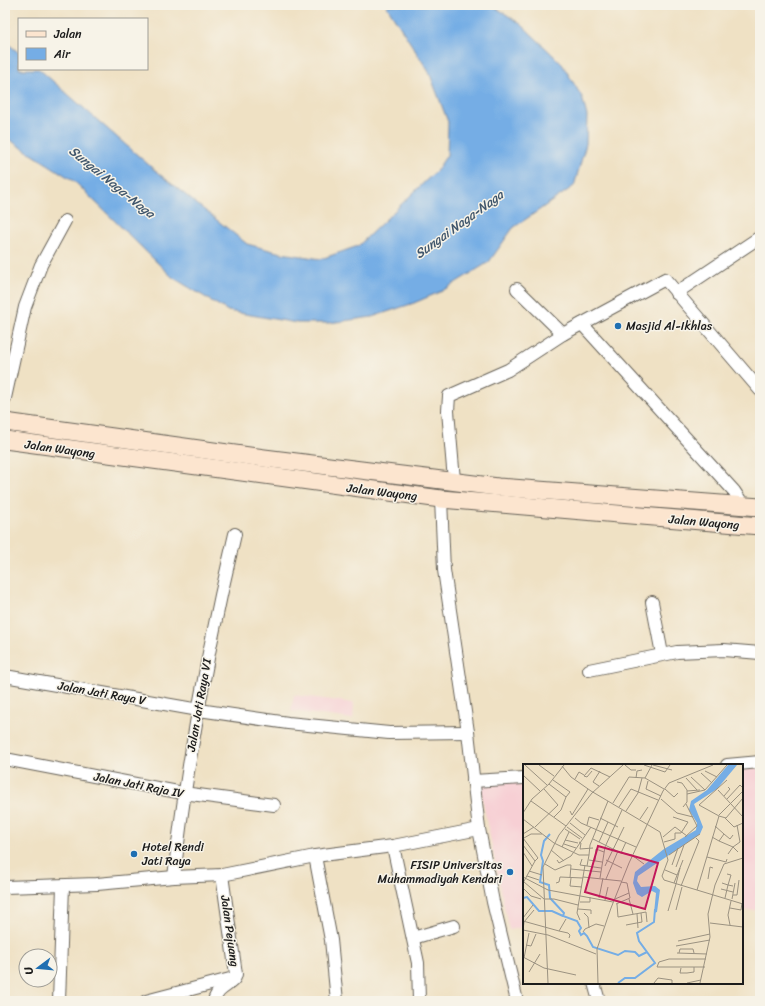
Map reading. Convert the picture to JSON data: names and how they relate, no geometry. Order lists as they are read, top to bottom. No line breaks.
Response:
{"streets":{"main road":["Jalan Wayong"],"street":["Jalan Jati Raya V","Jalan Jati Raya VI","Jalan Jati Raja IV","Jalan Pejuang"]},"crossings":[["Jalan Jati Raya V","Jalan Jati Raya VI"],["Jalan Jati Raya VI","Jalan Jati Raja IV"]],"water":["Sungai Naga-Naga"],"places":["Masjid Al-Ikhlas","Hotel Rendi Jati Raya","FISIP Universitas Muhammadiyah Kendari"],"legend":["Jalan","Air"],"north":"left"}
